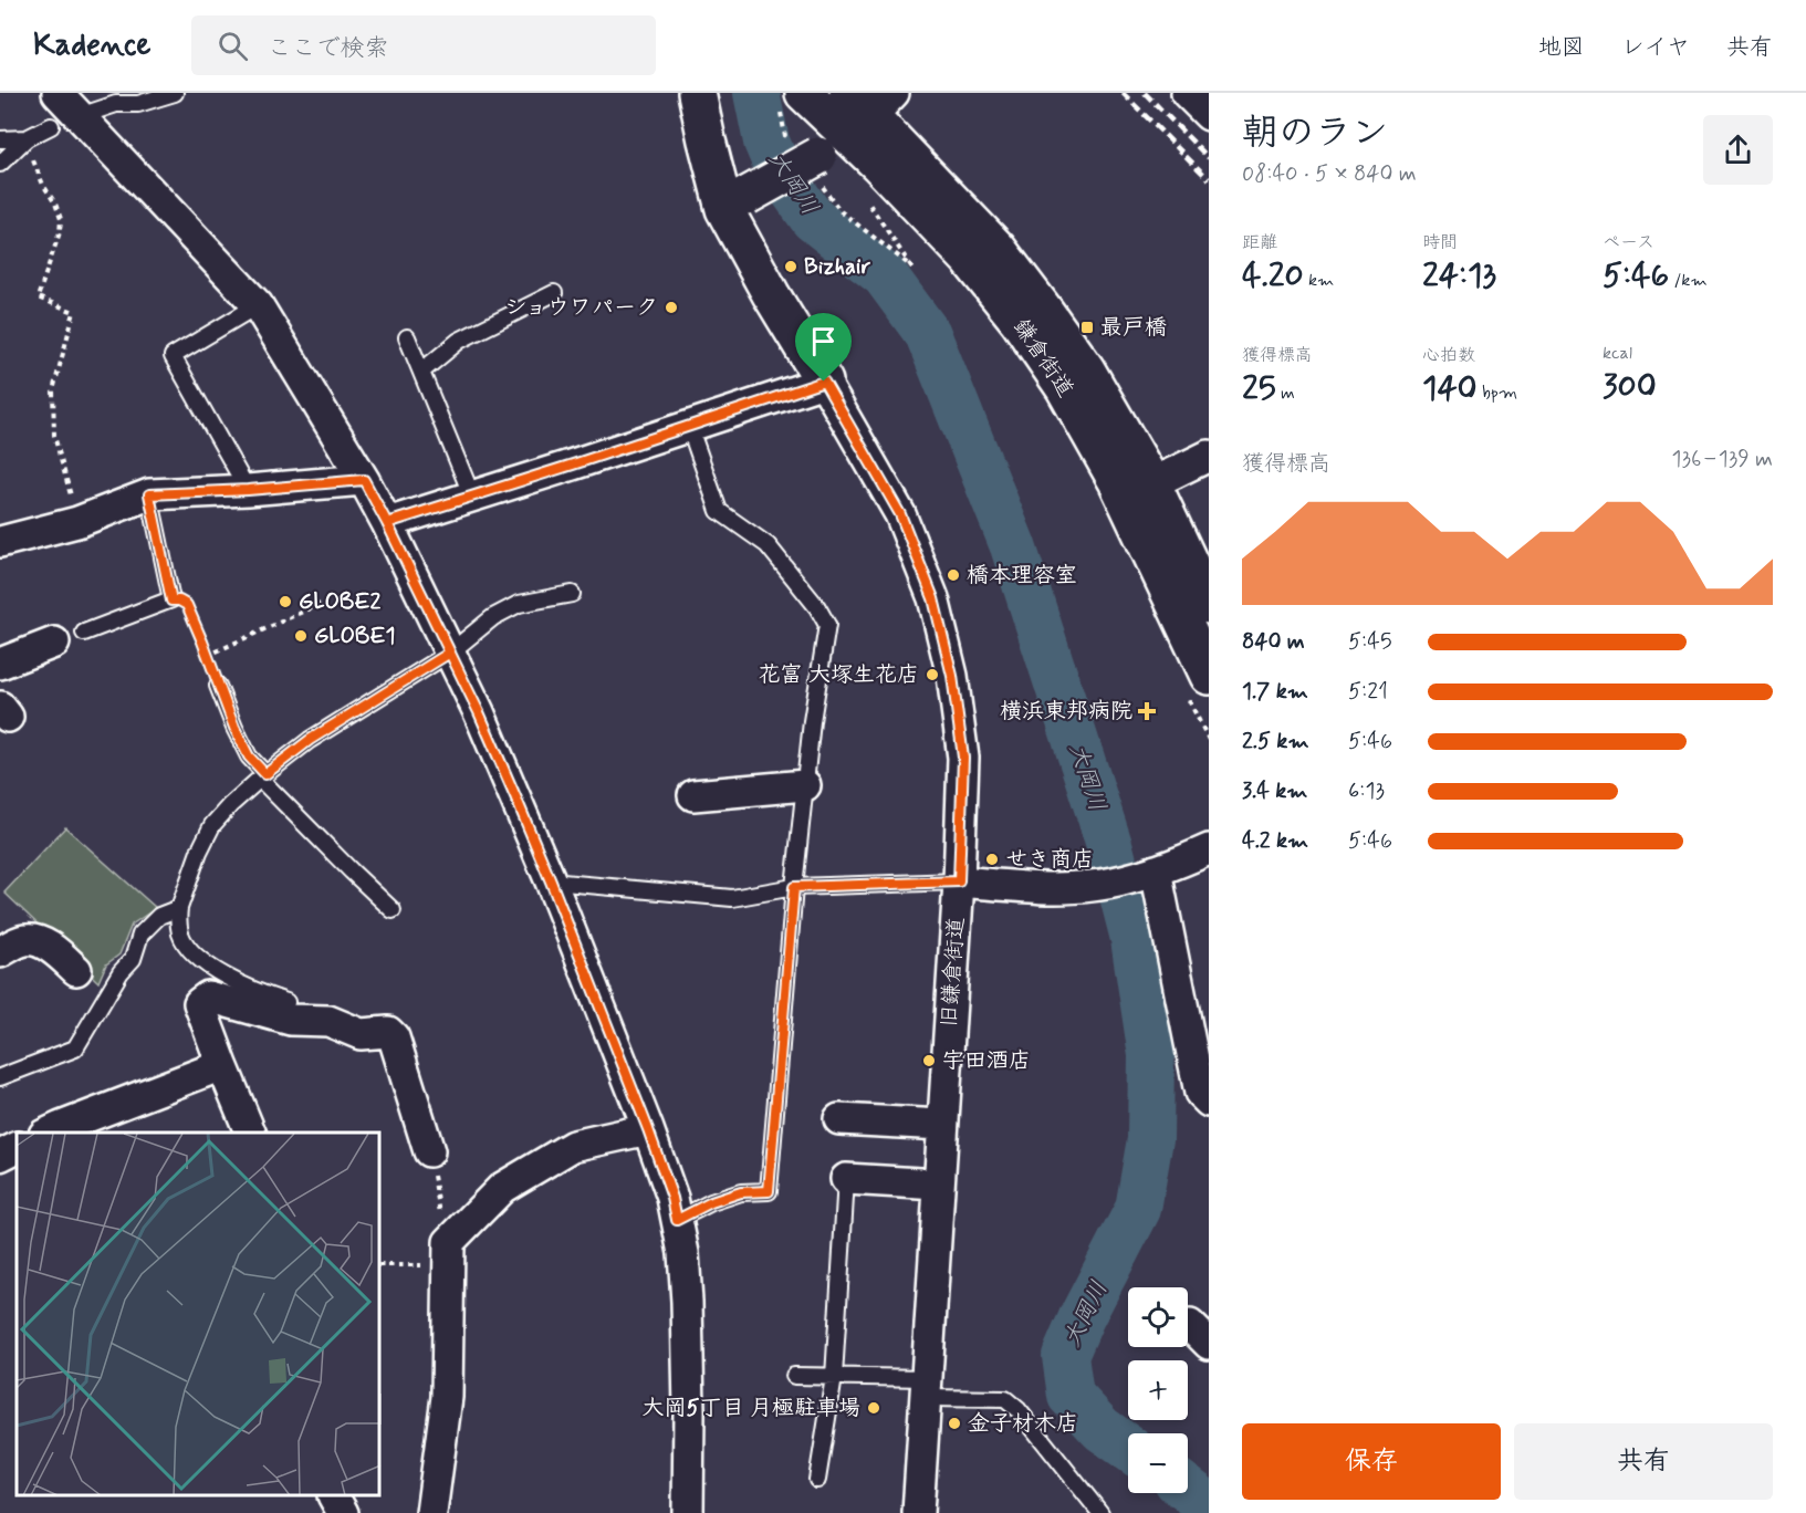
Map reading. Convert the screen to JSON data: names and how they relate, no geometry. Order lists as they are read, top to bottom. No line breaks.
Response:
{"streets":{"main road":["鎌倉街道"],"street":["旧鎌倉街道"]},"water":["大岡川"],"places":{"other":["Bizhair","ショウワパーク","橋本理容室","GLOBE2","GLOBE1","花富 大塚生花店","せき商店","宇田酒店","大岡5丁目 月極駐車場","金子材木店"],"transit":["最戸橋"],"health":["横浜東邦病院"]},"page":{"header":"Kadence","search":"ここで検索","nav":["地図","レイヤ","共有"],"heading":["朝のラン","08:40 · 5 × 840 m"],"stats":[["距離","4.20 km"],["時間","24:13"],["ペース","5:46 /km"],["獲得標高","25 m"],["心拍数","140 bpm"],["kcal","300"]],"chart":["獲得標高","136–139 m"],"list":[{"name":"840 m","note":"5:45"},{"name":"1.7 km","note":"5:21"},{"name":"2.5 km","note":"5:46"},{"name":"3.4 km","note":"6:13"},{"name":"4.2 km","note":"5:46"}],"map_buttons":["+","−"],"buttons":["保存","共有"]}}
